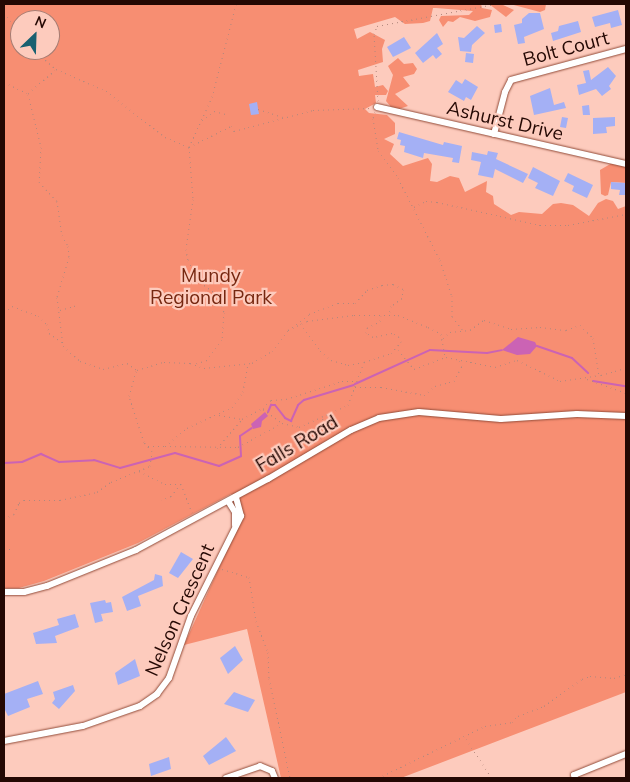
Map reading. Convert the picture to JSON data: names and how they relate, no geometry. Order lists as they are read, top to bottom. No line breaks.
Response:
{"streets":{"street":["Bolt Court","Ashurst Drive","Falls Road","Nelson Crescent"]},"crossings":[["Bolt Court","Ashurst Drive"],["Falls Road","Nelson Crescent"]],"parks":["Mundy Regional Park"],"north":"top right"}
